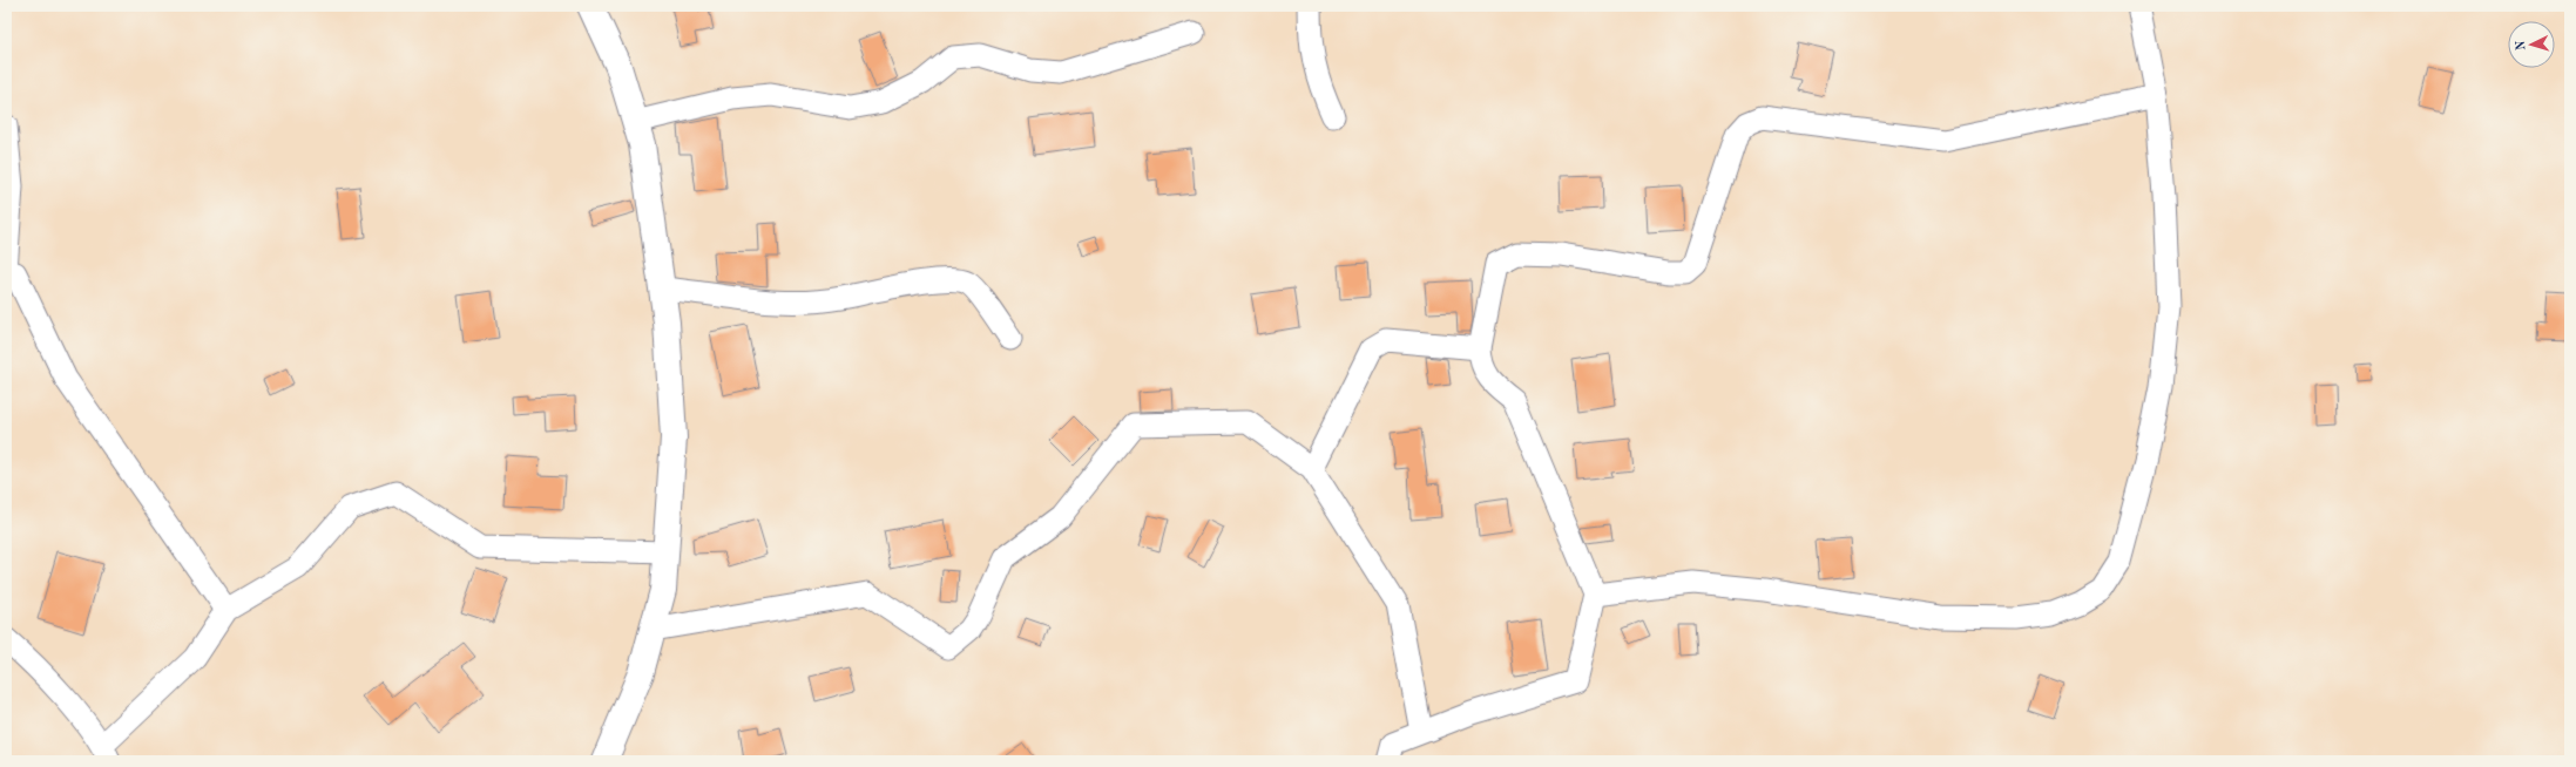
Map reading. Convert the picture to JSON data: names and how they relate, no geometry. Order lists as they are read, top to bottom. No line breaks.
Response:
{"north":"left"}
